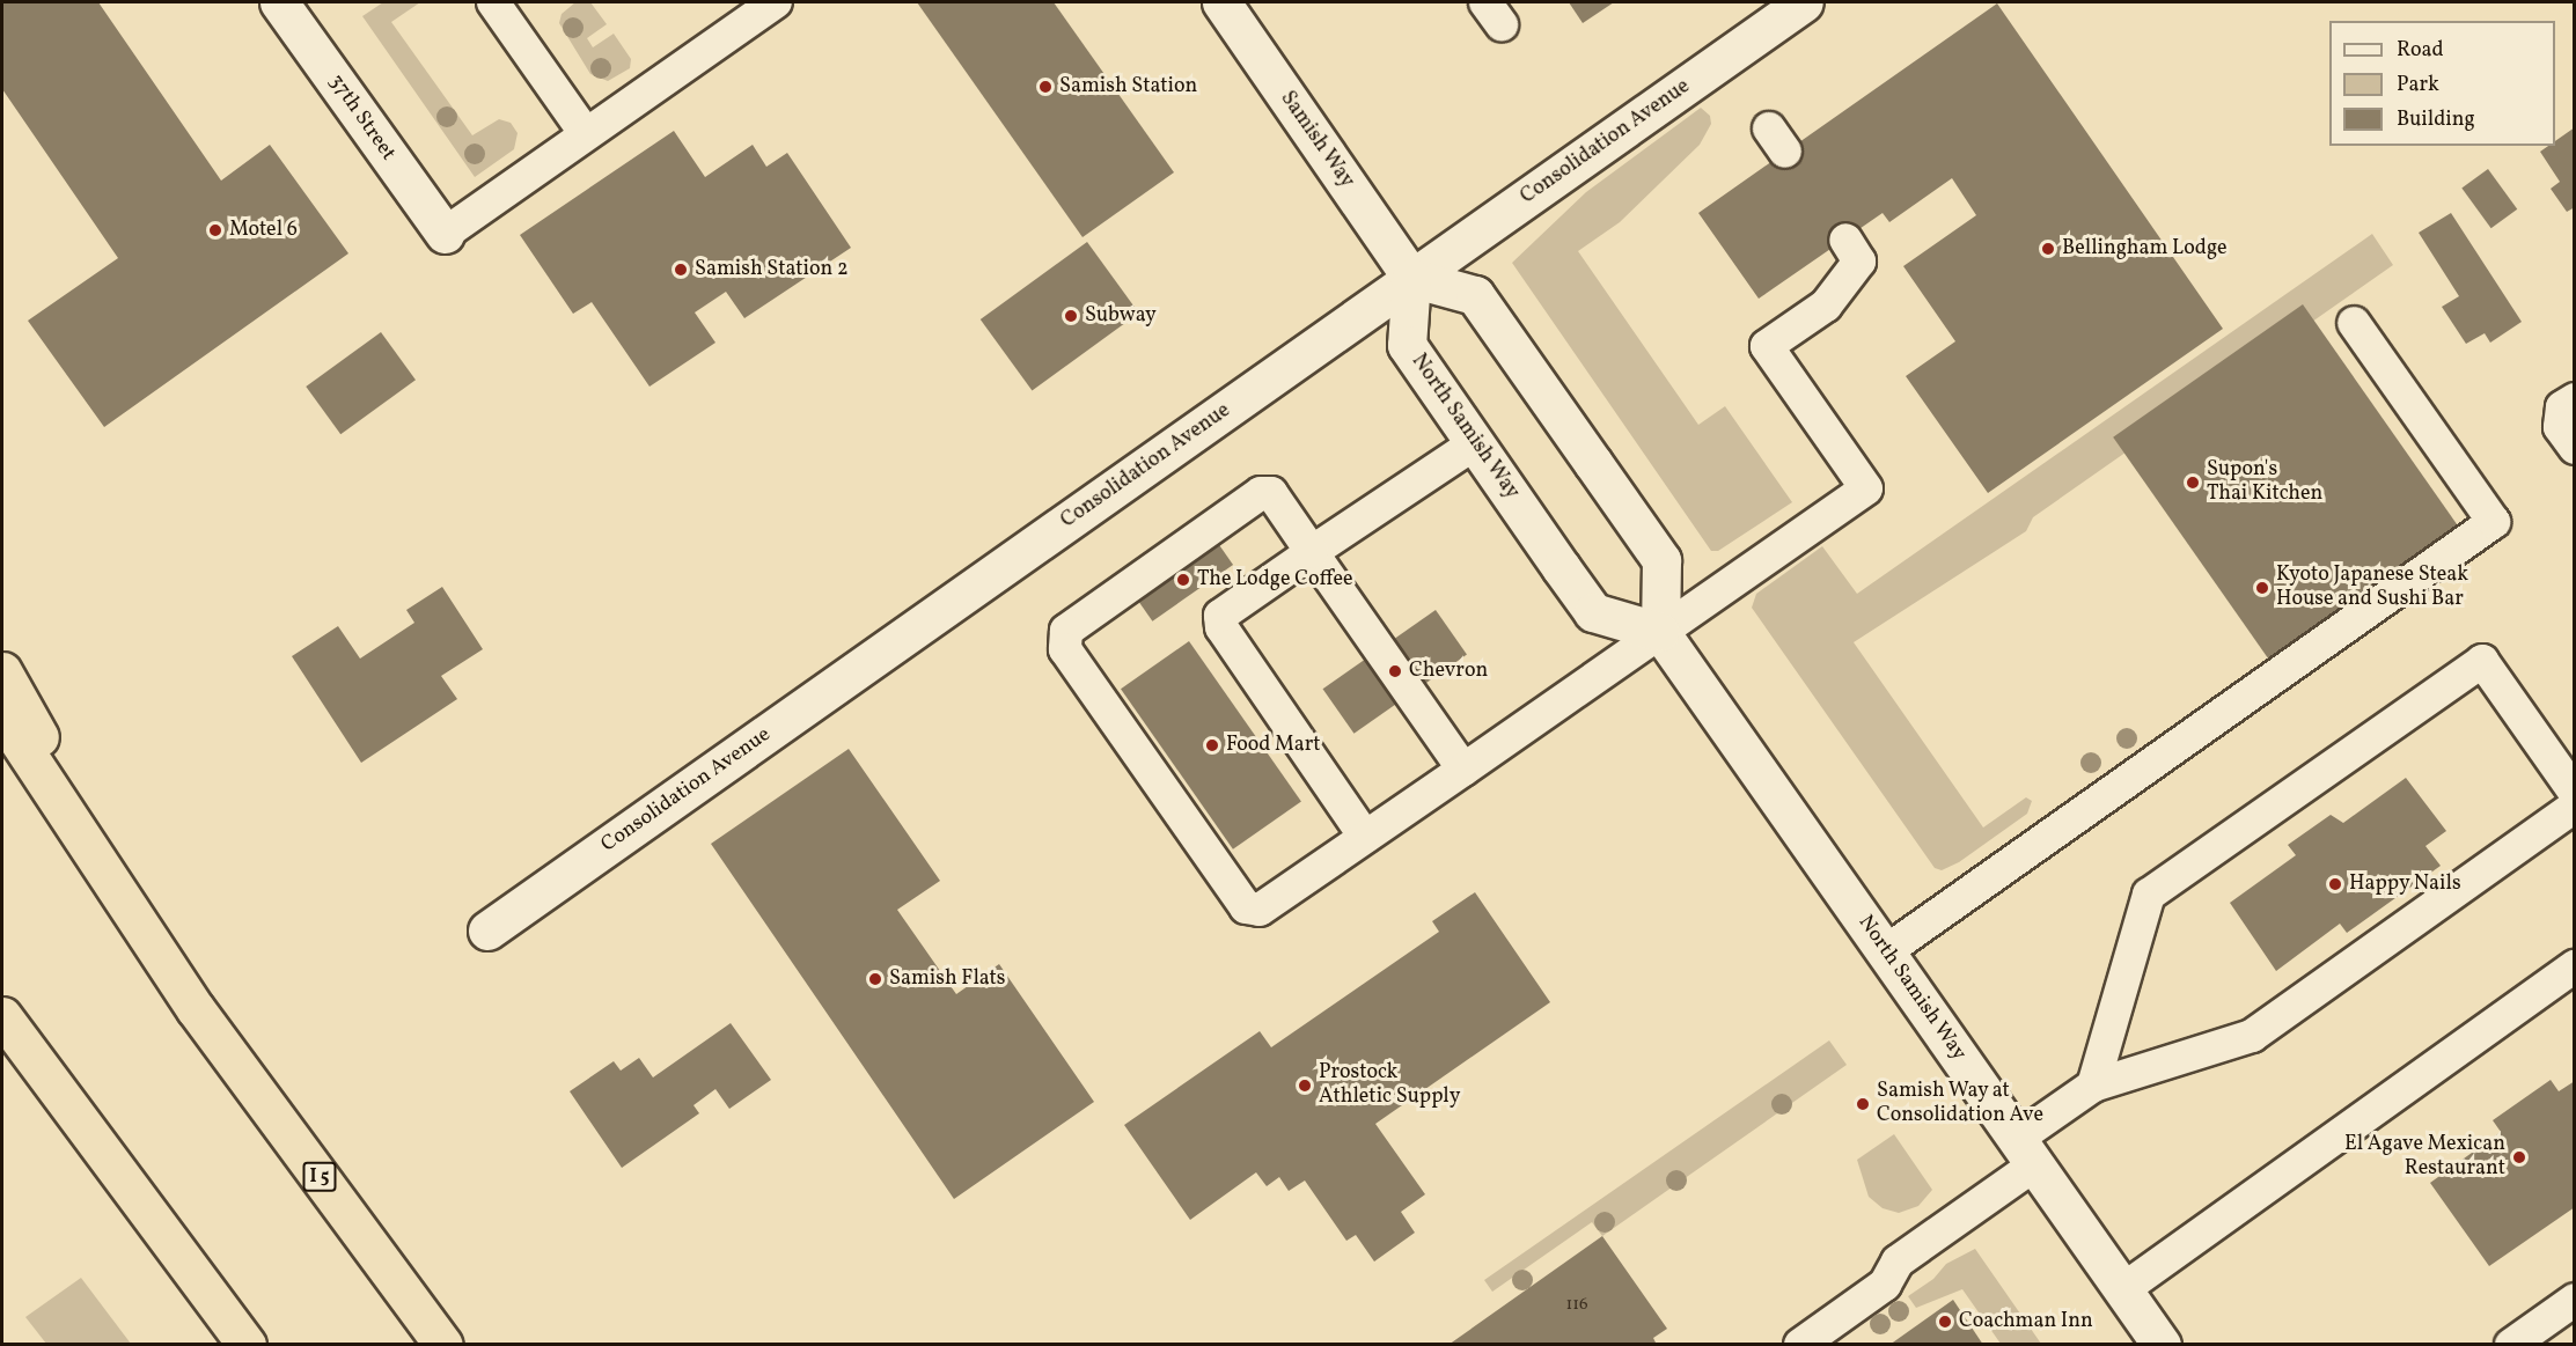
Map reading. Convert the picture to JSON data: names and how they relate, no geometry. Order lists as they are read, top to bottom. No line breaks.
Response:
{"streets":{"highway":["I 5"],"main road":["37th Street","Samish Way","Consolidation Avenue","North Samish Way"]},"crossings":[["Samish Way","Consolidation Avenue"],["Samish Way","North Samish Way"],["Consolidation Avenue","North Samish Way"]],"places":["Samish Station","Motel 6","Bellingham Lodge","Samish Station 2","Subway","Supon's Thai Kitchen","The Lodge Coffee","Kyoto Japanese Steak House and Sushi Bar","Chevron","Food Mart","Happy Nails","Samish Flats","Prostock Athletic Supply","Samish Way at Consolidation Ave","El Agave Mexican Restaurant","Coachman Inn"],"house_numbers":["116"],"legend":["Road","Park","Building"]}
